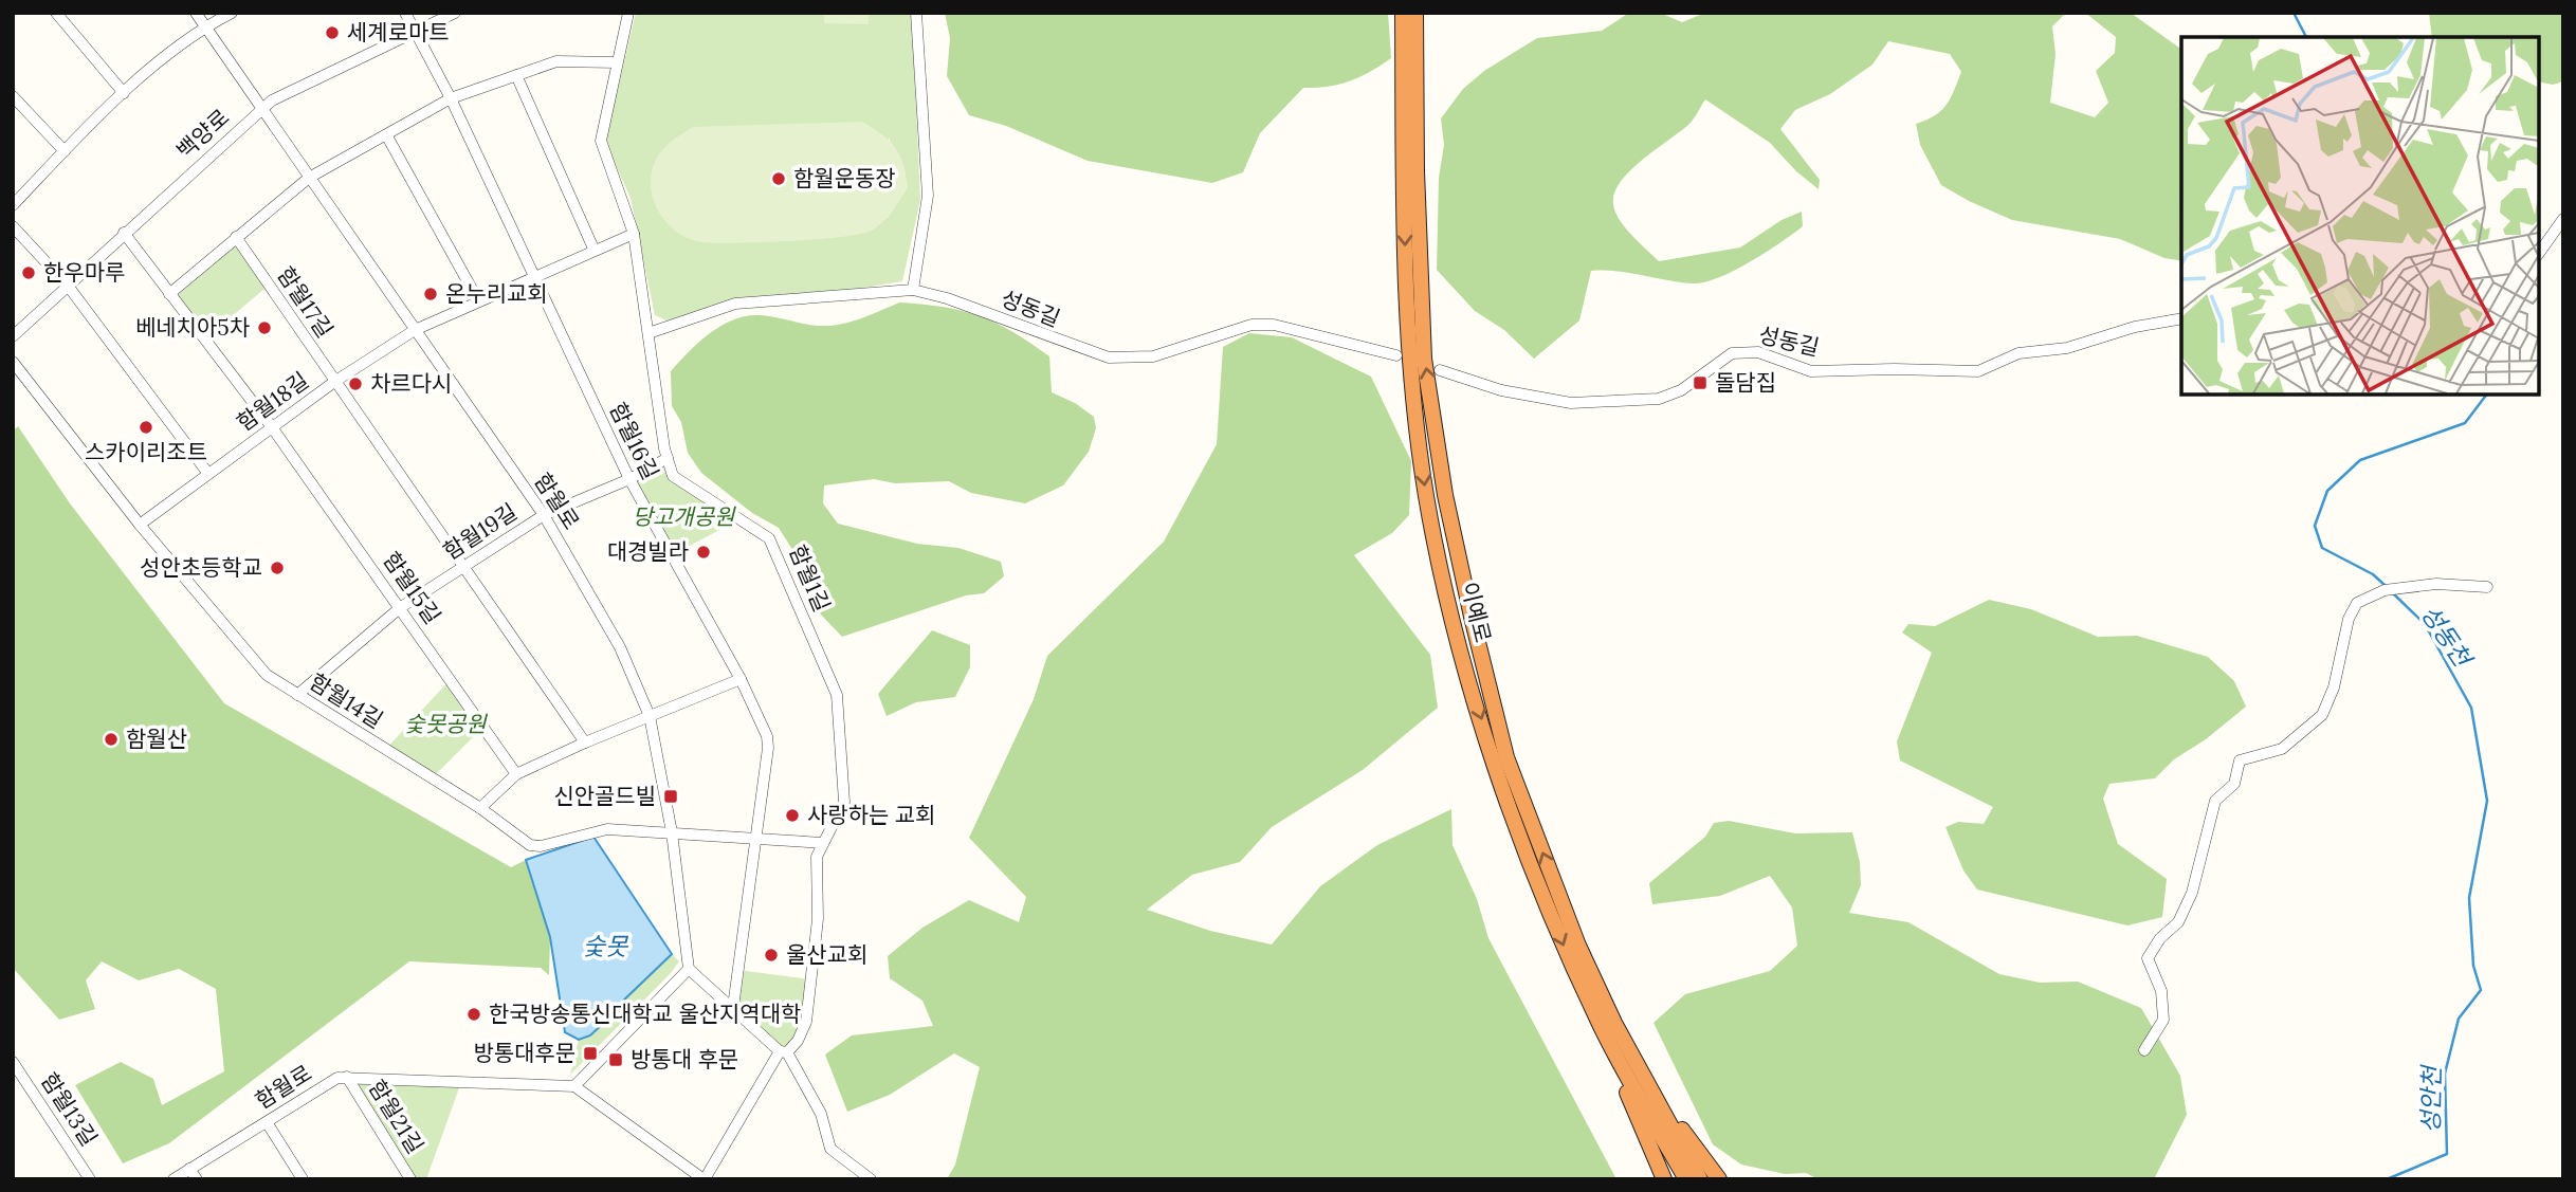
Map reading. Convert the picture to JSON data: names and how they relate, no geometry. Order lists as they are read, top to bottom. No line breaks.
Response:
{"streets":{"highway":["이예로"],"street":["백양로","함월17길","성동길","함월18길","함월16길","함월로","함월19길","함월1길","함월15길","함월14길","함월13길","함월21길"]},"crossings":[["백양로","함월16길"],["백양로","함월로"],["백양로","함월15길"],["함월17길","함월18길"],["함월17길","함월19길"],["성동길","함월1길"],["함월18길","함월16길"],["함월18길","함월로"],["함월18길","함월1길"],["함월18길","함월15길"],["함월18길","함월14길"],["함월16길","함월19길"],["함월16길","함월14길"],["함월로","함월19길"],["함월로","함월14길"],["함월로","함월21길"],["함월19길","함월1길"],["함월19길","함월15길"],["함월19길","함월14길"],["함월1길","함월14길"]],"water":["성동천","숯못","성안천"],"parks":["당고개공원","숯못공원"],"places":{"other":["세계로마트","함월운동장","한우마루","온누리교회","베네치아5차","차르다시","스카이리조트","대경빌라","성안초등학교","함월산","사랑하는 교회","울산교회","한국방송통신대학교 울산지역대학"],"transit":["돌담집","신안골드빌","방통대후문","방통대 후문"]}}
